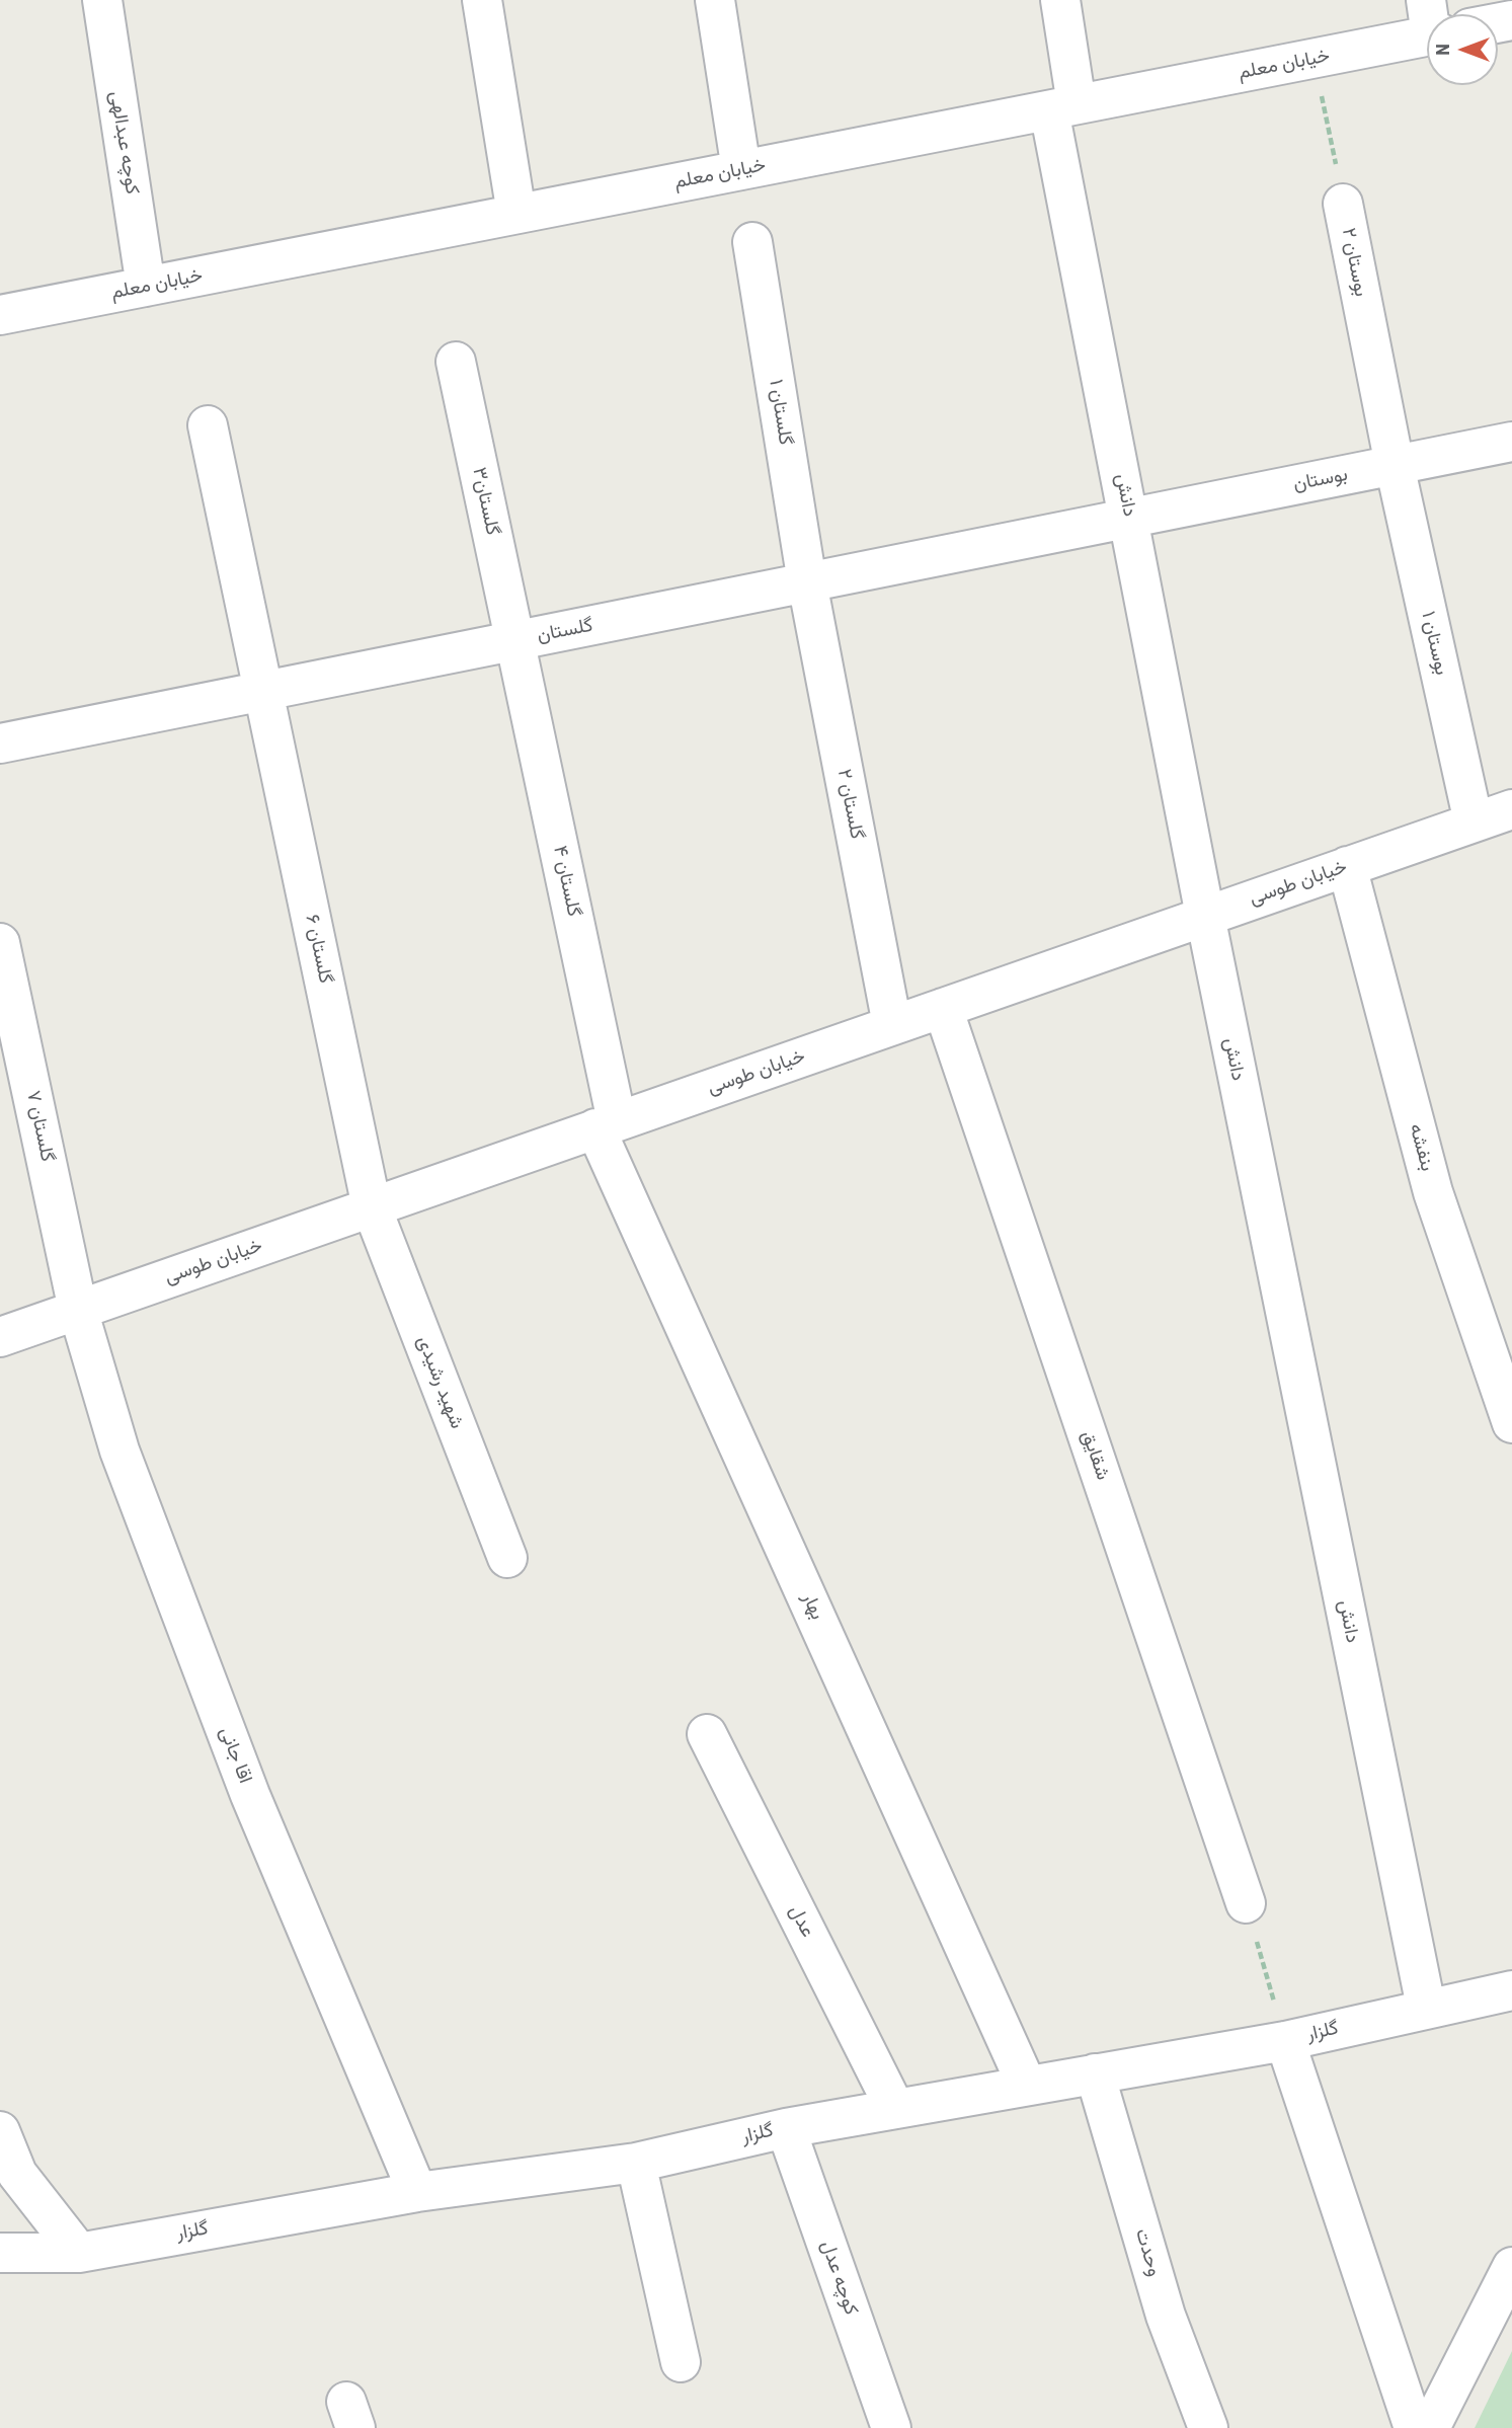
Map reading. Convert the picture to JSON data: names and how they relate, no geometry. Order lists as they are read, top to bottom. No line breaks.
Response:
{"streets":{"street":["خیابان معلم","کوچه عبدالهی","بوستان ۲","گلستان ۱","بوستان","دانش","گلستان۳","گلستان","بوستان ۱","گلستان ۲","گلستان ۴","خیابان طوسی","گلستان ۶","گلستان ۷","بنفشه","شهید رشیدی","شقایق","بهار","اقا جانی","عدل","گلزار","وحدت","کوچه عدل"]},"crossings":[["خیابان معلم","کوچه عبدالهی"],["خیابان معلم","بوستان ۲"],["خیابان معلم","دانش"],["بوستان ۲","بوستان"],["بوستان ۲","بوستان ۱"],["گلستان ۱","گلستان"],["گلستان ۱","گلستان ۲"],["بوستان","دانش"],["بوستان","گلستان"],["بوستان","بوستان ۱"],["دانش","گلستان"],["دانش","خیابان طوسی"],["دانش","گلزار"],["گلستان۳","گلستان"],["گلستان۳","گلستان ۴"],["گلستان","گلستان ۲"],["گلستان","گلستان ۴"],["گلستان","گلستان ۶"],["بوستان ۱","خیابان طوسی"],["گلستان ۲","خیابان طوسی"],["گلستان ۴","خیابان طوسی"],["گلستان ۴","بهار"],["خیابان طوسی","گلستان ۶"],["خیابان طوسی","گلستان ۷"],["خیابان طوسی","بنفشه"],["خیابان طوسی","شهید رشیدی"],["خیابان طوسی","شقایق"],["خیابان طوسی","بهار"],["خیابان طوسی","اقا جانی"],["گلستان ۶","شهید رشیدی"],["گلستان ۷","اقا جانی"],["بهار","گلزار"],["اقا جانی","گلزار"],["عدل","گلزار"],["گلزار","وحدت"],["گلزار","کوچه عدل"]],"north":"left"}
